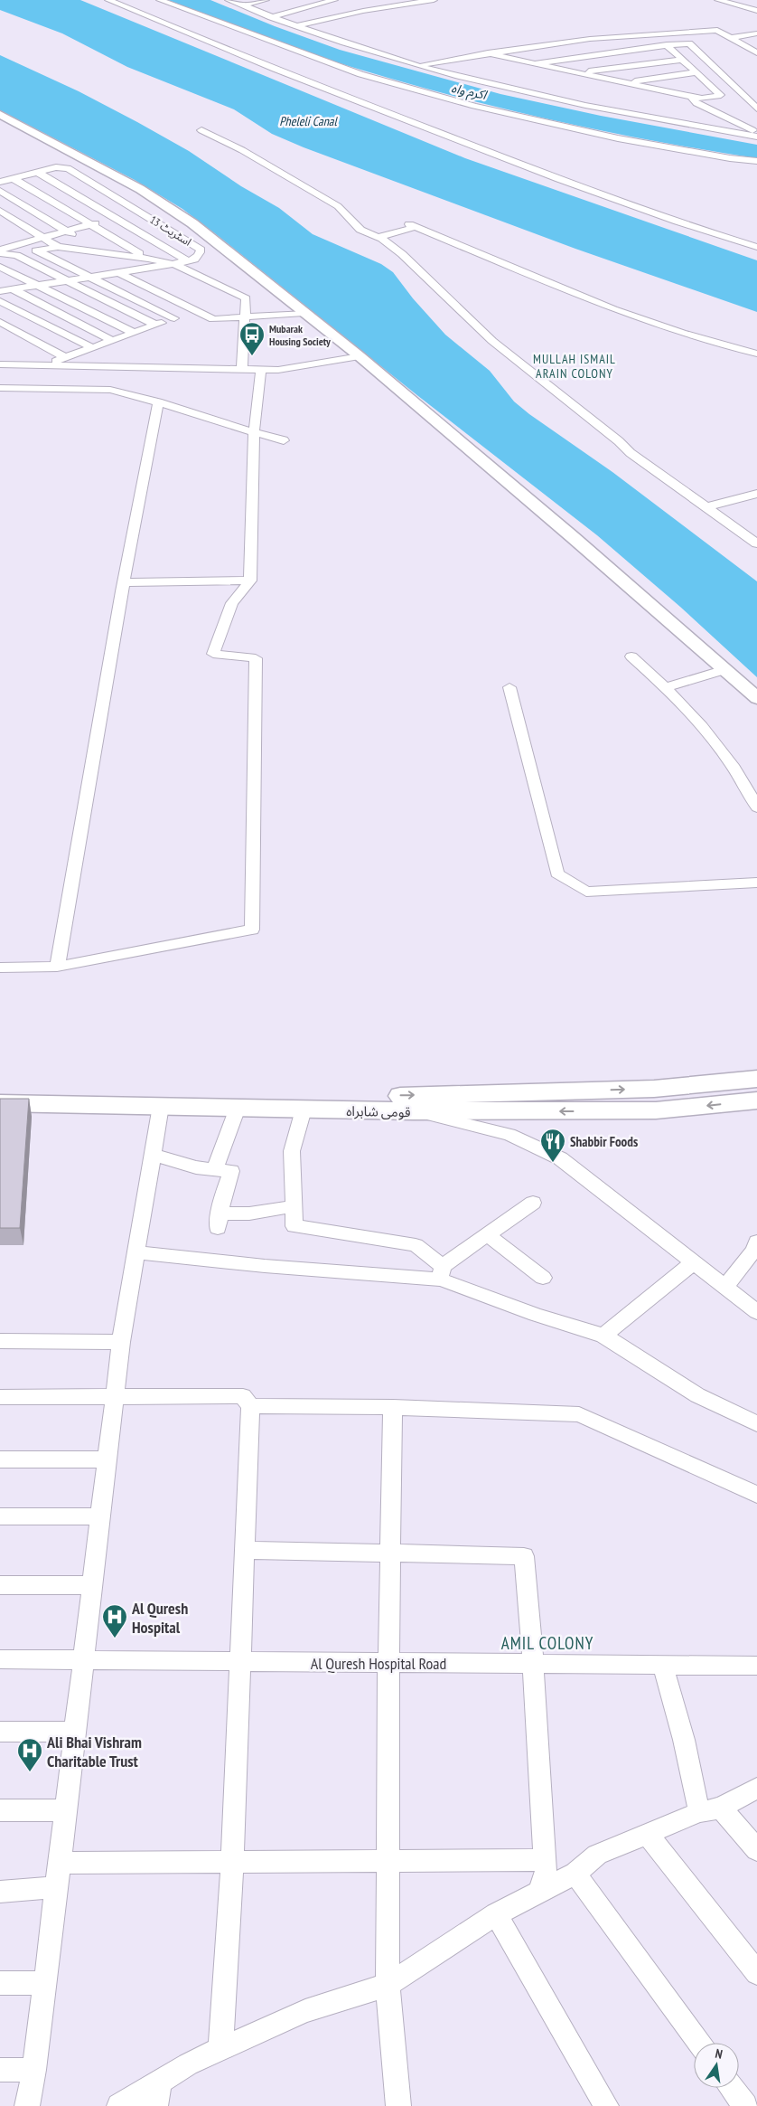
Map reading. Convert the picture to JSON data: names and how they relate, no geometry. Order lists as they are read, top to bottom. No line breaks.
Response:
{"streets":{"highway":["قومی شاہراہ"],"street":["اسٹریٹ 13","Al Quresh Hospital Road"]},"districts":["MULLAH ISMAIL ARAIN COLONY","AMIL COLONY"],"water":["اکرم واہ","Pheleli Canal"],"places":{"bus stop":["Mubarak Housing Society"],"restaurant":["Shabbir Foods"],"hospital":["Al Quresh Hospital","Ali Bhai Vishram Charitable Trust"]},"north":"top"}
